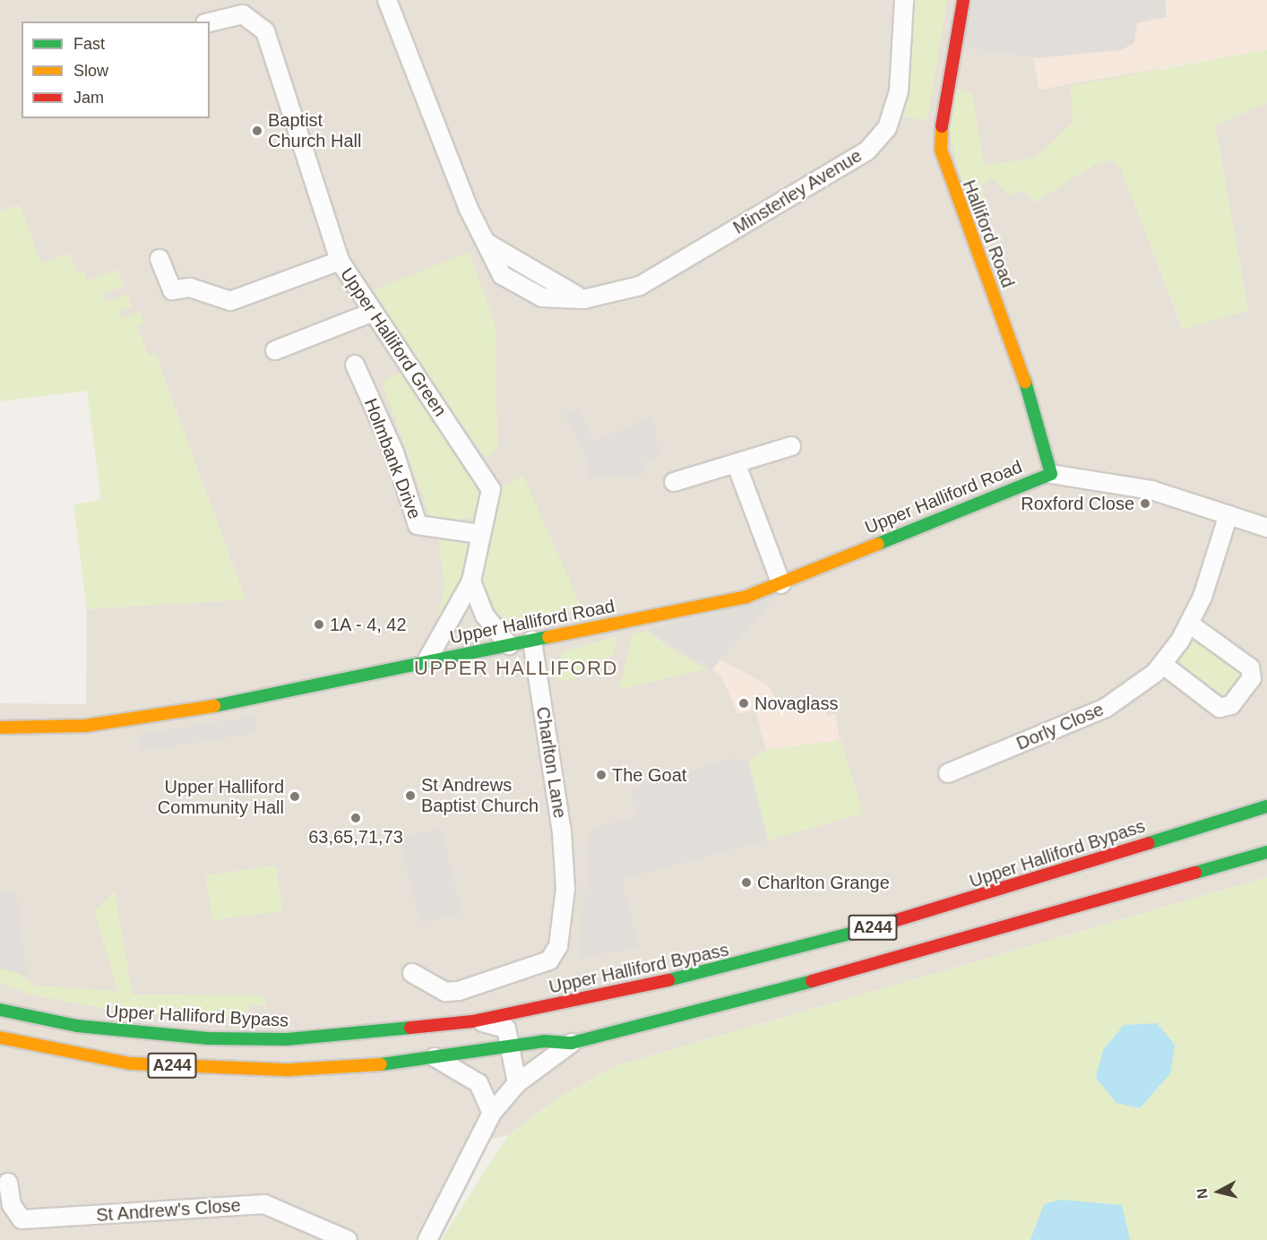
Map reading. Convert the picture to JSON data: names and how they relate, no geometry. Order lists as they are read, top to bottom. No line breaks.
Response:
{"streets":{"main road":["Halliford Road","Upper Halliford Road","Upper Halliford Bypass","A244"],"street":["Minsterley Avenue","Upper Halliford Green","Holmbank Drive","Dorly Close","Charlton Lane","St Andrew's Close"]},"crossings":[["Halliford Road","Upper Halliford Road"],["Upper Halliford Green","Holmbank Drive"],["Upper Halliford Green","Upper Halliford Road"],["Upper Halliford Road","Charlton Lane"]],"districts":["UPPER HALLIFORD"],"places":["Baptist Church Hall","Roxford Close","1A - 4, 42","Novaglass","The Goat","St Andrews Baptist Church","Upper Halliford Community Hall","63,65,71,73","Charlton Grange"],"legend":["Fast","Slow","Jam"],"north":"left"}
